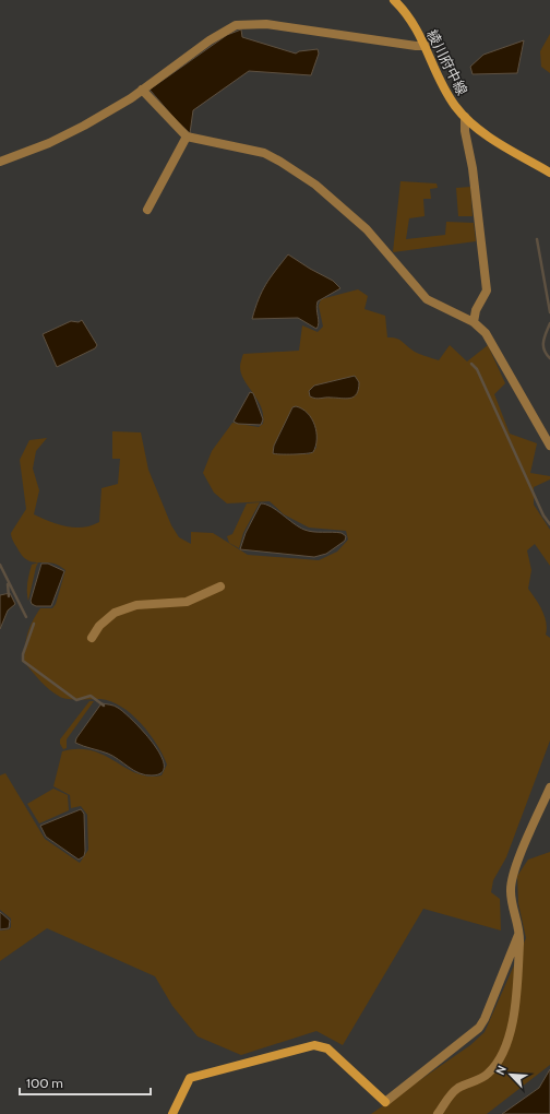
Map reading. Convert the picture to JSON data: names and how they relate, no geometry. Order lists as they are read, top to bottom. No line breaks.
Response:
{"streets":{"street":["綾川府中線"]},"scale_bar":"100 m","north":"top left"}
